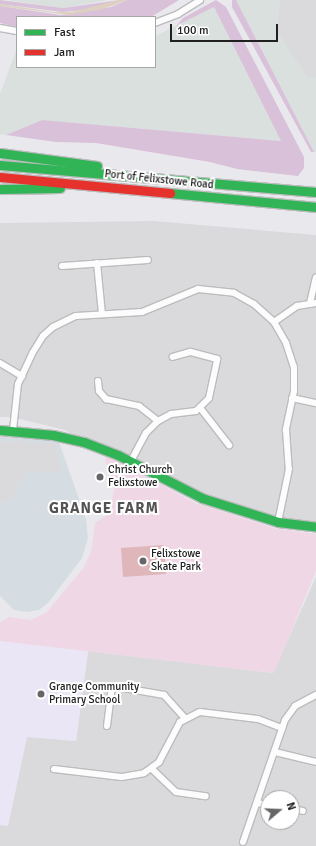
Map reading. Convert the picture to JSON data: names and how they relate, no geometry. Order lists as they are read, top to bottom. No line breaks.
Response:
{"streets":{"main road":["Port of Felixstowe Road"]},"districts":["GRANGE FARM"],"places":["Christ Church Felixstowe","Felixstowe Skate Park","Grange Community Primary School"],"legend":["Fast","Jam"],"scale_bar":"100 m","north":"right"}
